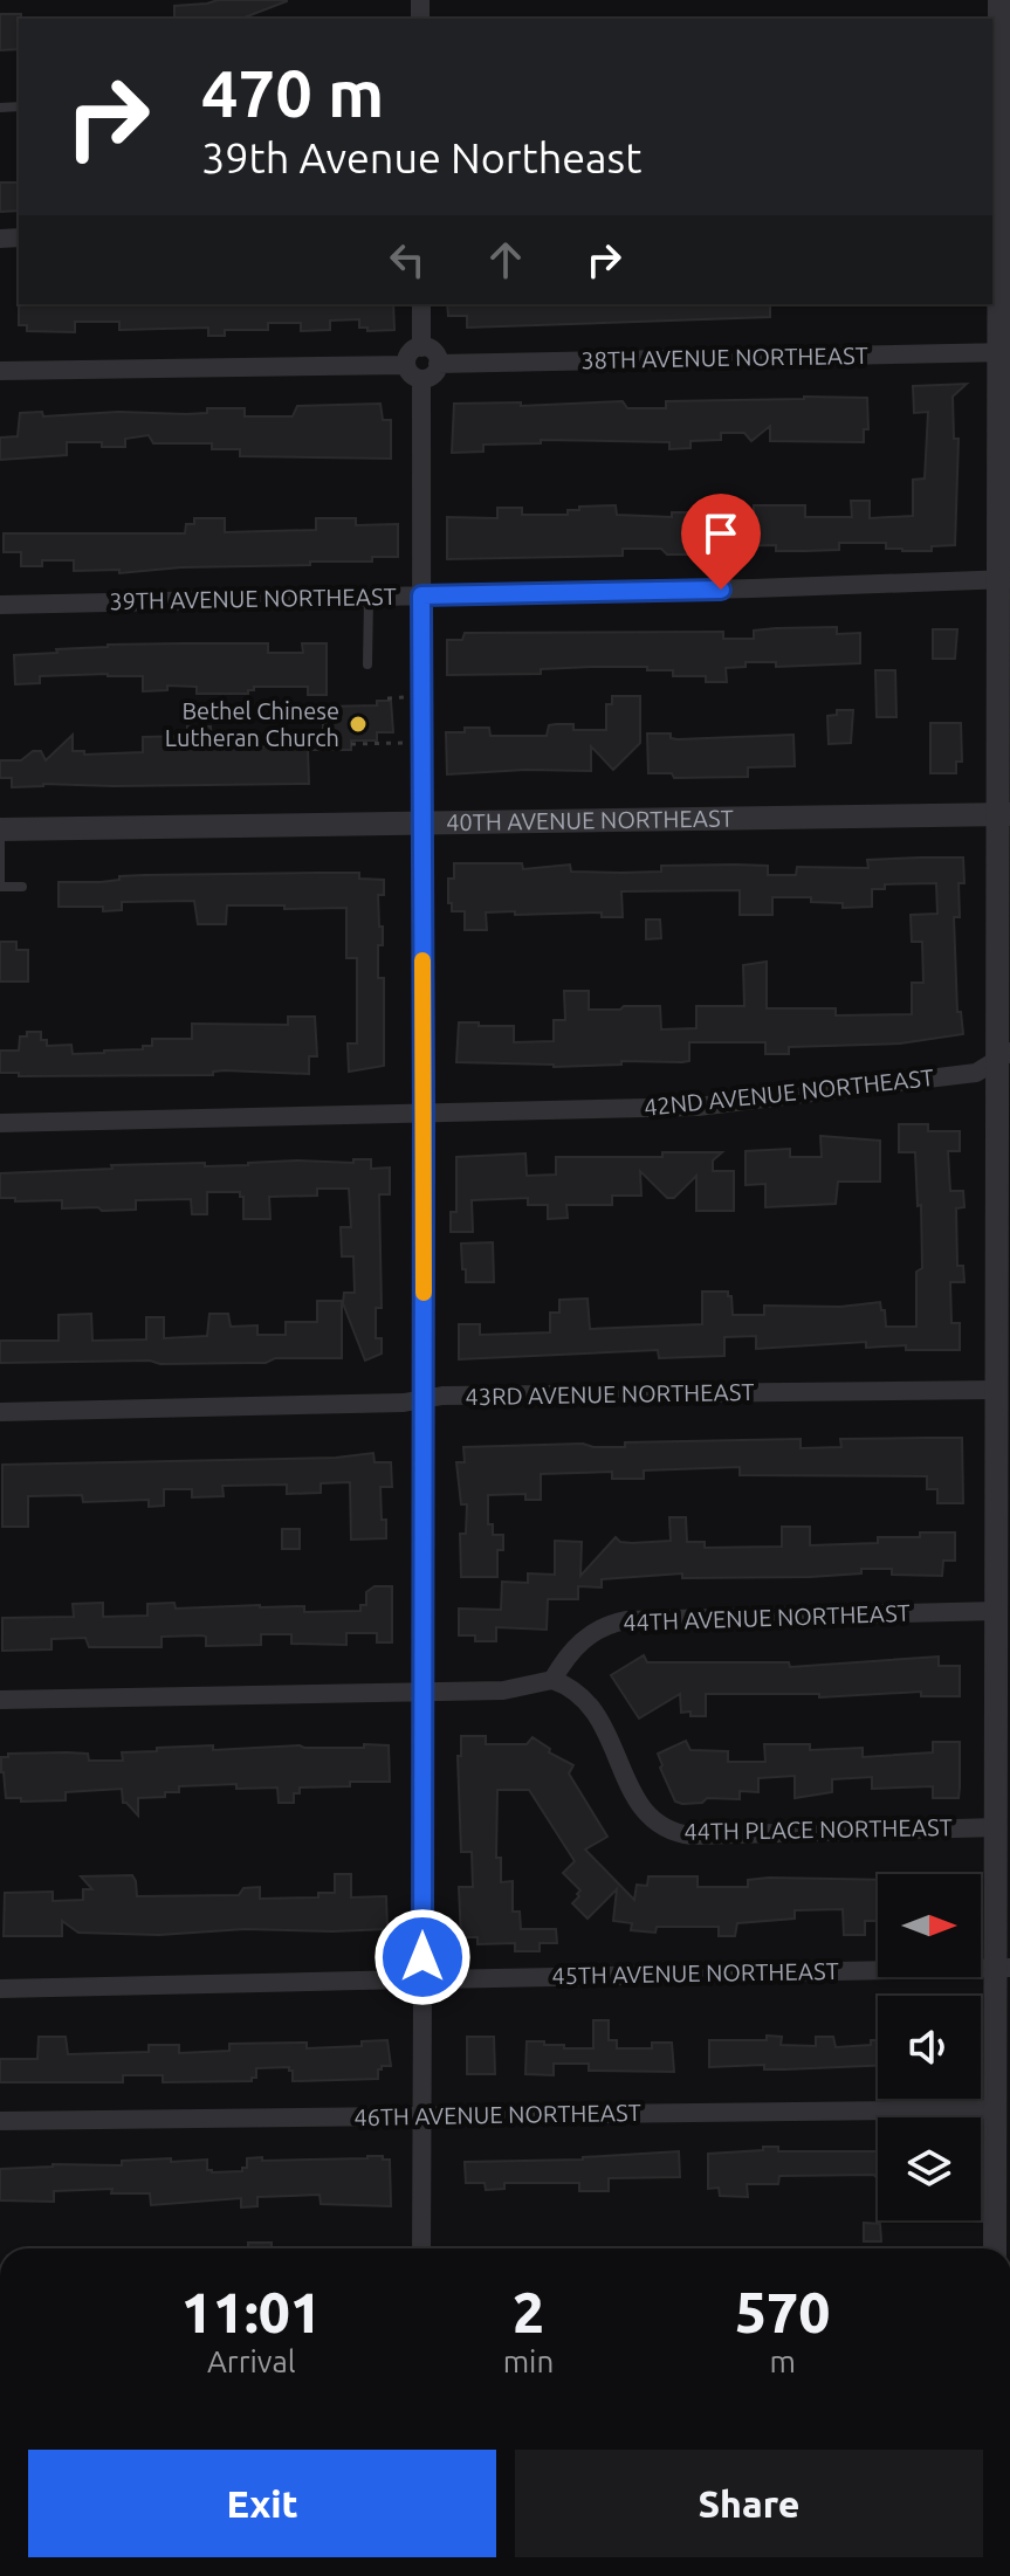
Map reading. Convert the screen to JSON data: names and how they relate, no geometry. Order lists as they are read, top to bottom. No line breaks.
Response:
{"streets":{"street":["38TH AVENUE NORTHEAST","39TH AVENUE NORTHEAST","40TH AVENUE NORTHEAST","42ND AVENUE NORTHEAST","43RD AVENUE NORTHEAST","44TH AVENUE NORTHEAST","44TH PLACE NORTHEAST","45TH AVENUE NORTHEAST","46TH AVENUE NORTHEAST"]},"crossings":[["44TH AVENUE NORTHEAST","44TH PLACE NORTHEAST"]],"places":["Bethel Chinese Lutheran Church"],"north":"right","page":{"turn":["470 m","39th Avenue Northeast"],"eta":["11:01","Arrival","2","min","570","m"],"buttons":["Exit","Share"]}}
